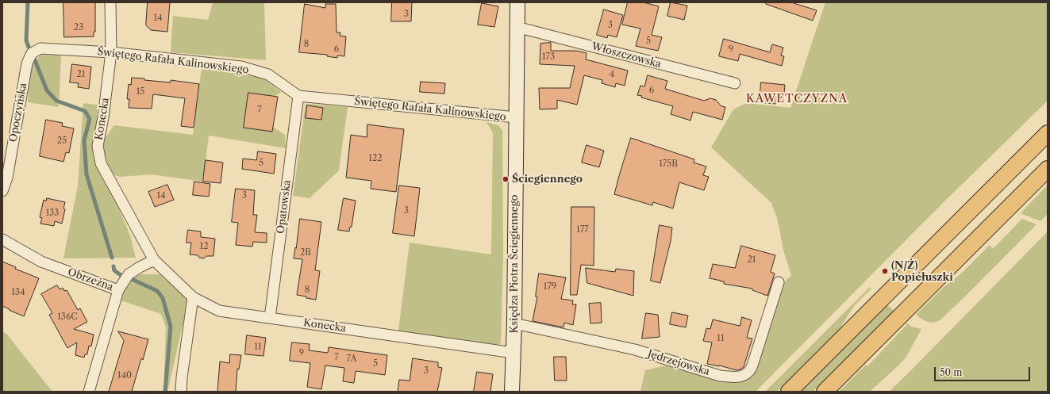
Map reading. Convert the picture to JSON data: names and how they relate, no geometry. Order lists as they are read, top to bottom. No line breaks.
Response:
{"streets":{"street":["Włoszczowska","Świętego Rafała Kalinowskiego","Opoczyńska","Konecka","Opatowska","Księdza Piotra Ściegiennego","Obrzeżna","Jędrzejowska"]},"crossings":[["Włoszczowska","Księdza Piotra Ściegiennego"],["Świętego Rafała Kalinowskiego","Opoczyńska"],["Świętego Rafała Kalinowskiego","Konecka"],["Świętego Rafała Kalinowskiego","Opatowska"],["Świętego Rafała Kalinowskiego","Księdza Piotra Ściegiennego"],["Konecka","Opatowska"],["Konecka","Księdza Piotra Ściegiennego"],["Księdza Piotra Ściegiennego","Jędrzejowska"]],"districts":["KAWETCZYZNA"],"places":["Ściegiennego","(N/Ż) Popiełuszki"],"house_numbers":["3","14","3","23","5","8","6","9","173","21","4","6","15","7","25","122","5","175B","14","3","3","133","177","12","2B","21","179","8","134","136C","11","11","9","7","7A","5","3","140"],"scale_bar":"50 m"}
